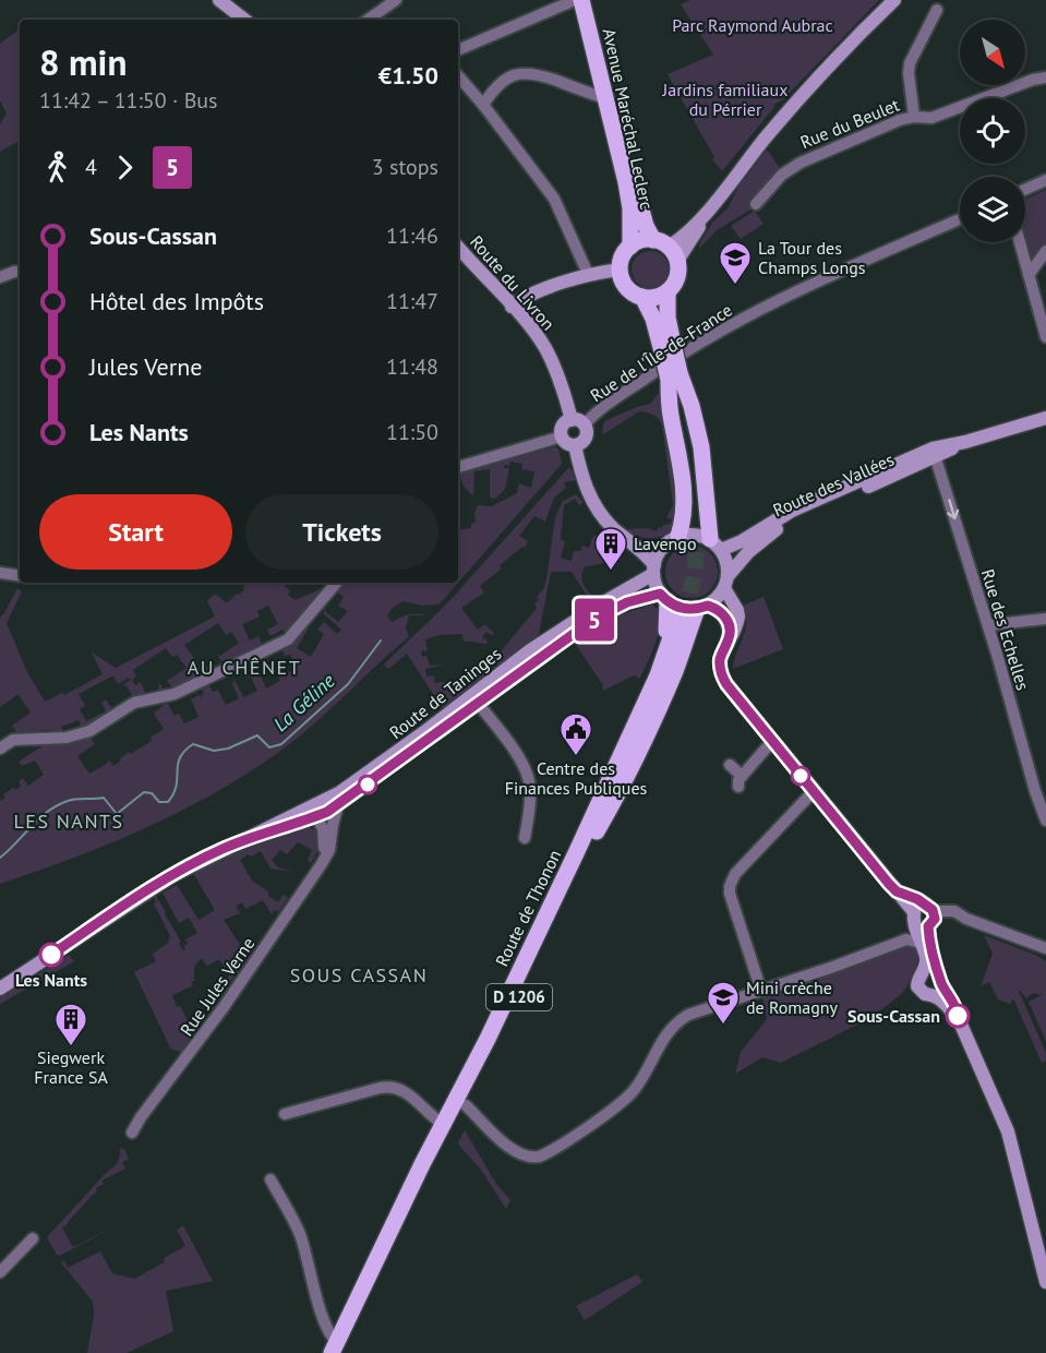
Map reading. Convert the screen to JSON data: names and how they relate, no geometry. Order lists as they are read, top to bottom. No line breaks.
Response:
{"streets":{"main road":["Avenue Maréchal Leclerc","Route du Livron","Route des Vallées","Route de Taninges","Route de Thonon","D 1206"],"street":["Rue du Beulet","Rue de l'Île-de-France","Rue des Echelles","Rue Jules Verne"]},"crossings":[["Route du Livron","Rue de l'Île-de-France"],["Route des Vallées","Rue des Echelles"],["Route des Vallées","Route de Taninges"],["Route des Vallées","Route de Thonon"],["Route de Taninges","Route de Thonon"],["Route de Taninges","Rue Jules Verne"]],"one_way":["Rue des Echelles"],"districts":["AU CHÊNET","LES NANTS","SOUS CASSAN"],"water":["La Géline"],"parks":["Parc Raymond Aubrac","Jardins familiaux du Pérrier"],"places":{"school or university":["La Tour des Champs Longs","Mini crèche de Romagny"],"building":["Lavengo","Siegwerk France SA"],"public building":["Centre des Finances Publiques"],"other":["Les Nants","Sous-Cassan"]},"lines":["bus line 5"],"north":"bottom right","page":{"on_map":"5","heading":["8 min","11:42 – 11:50 · Bus","€1.50"],"legs":["4","5","3 stops"],"list":[{"name":"Sous-Cassan","value":"11:46"},{"name":"Hôtel des Impôts","value":"11:47"},{"name":"Jules Verne","value":"11:48"},{"name":"Les Nants","value":"11:50"}],"buttons":["Start","Tickets"]}}
